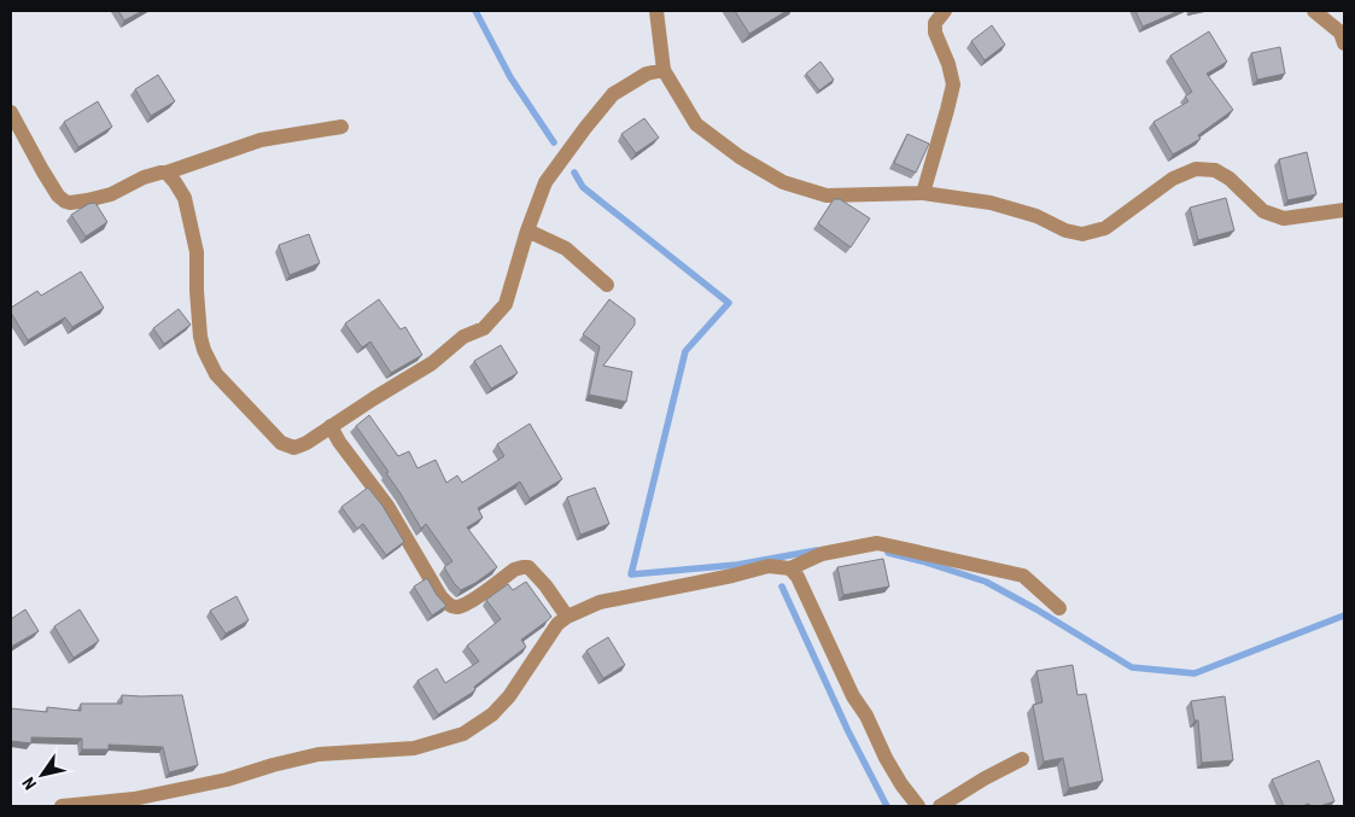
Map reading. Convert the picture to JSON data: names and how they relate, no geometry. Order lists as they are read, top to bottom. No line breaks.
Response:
{"north":"bottom left"}
